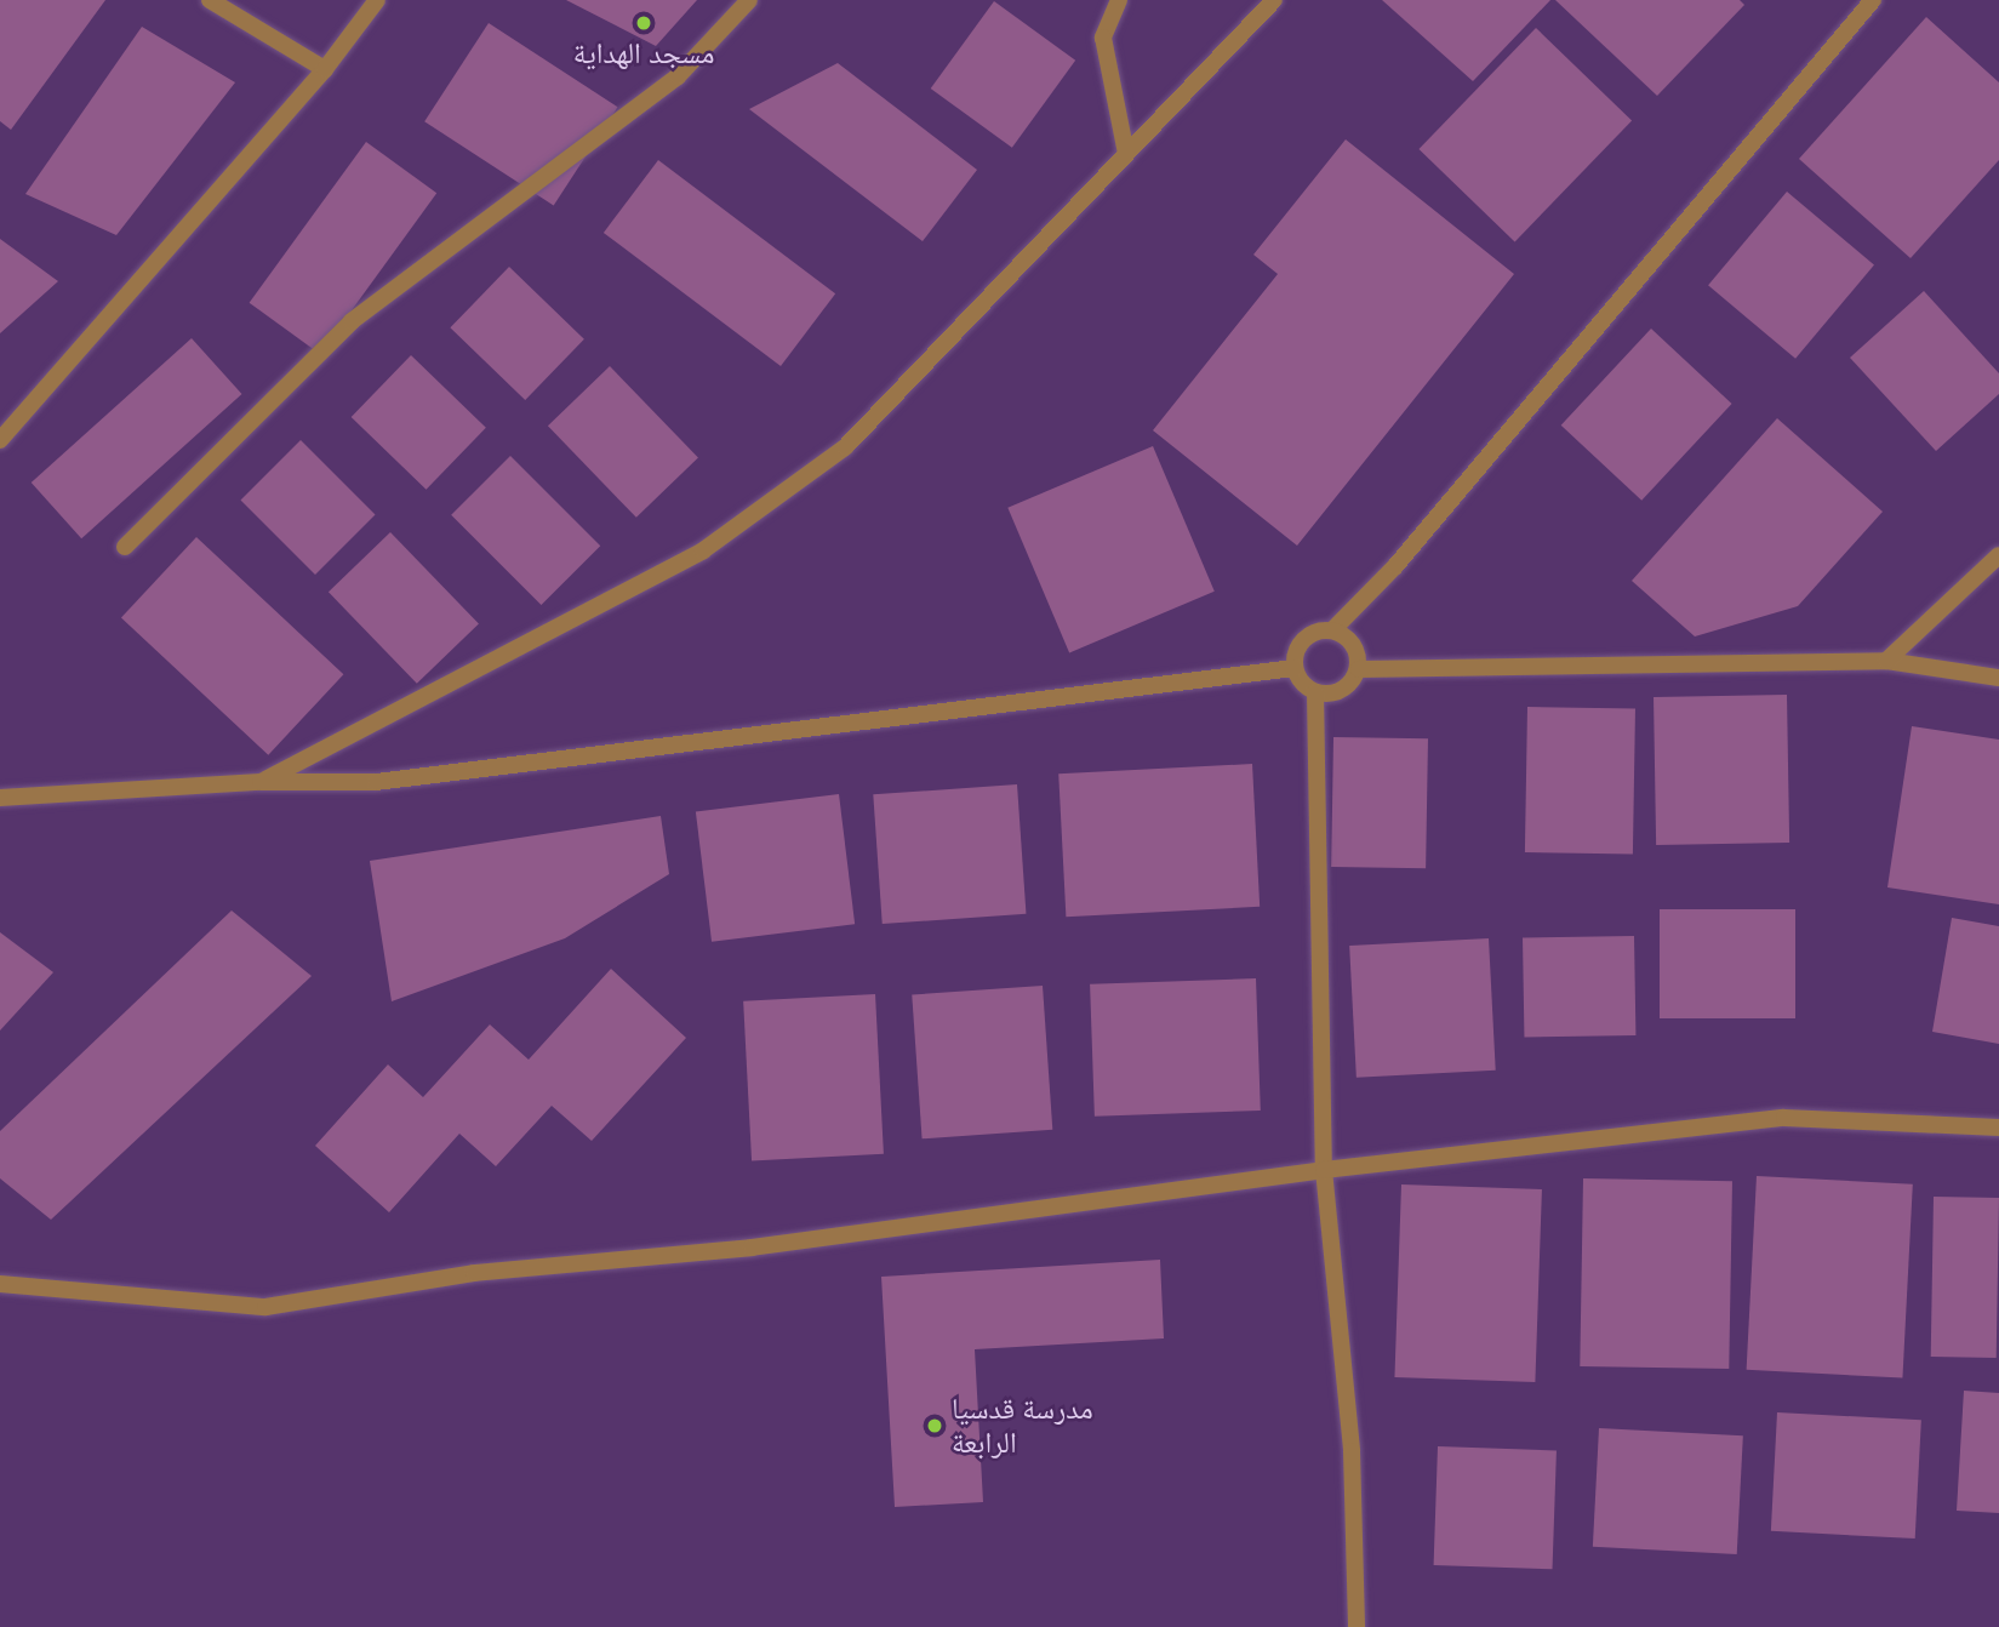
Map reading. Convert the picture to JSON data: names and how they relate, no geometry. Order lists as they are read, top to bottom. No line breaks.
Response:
{"places":["مسجد الهداية","مدرسة قدسيا الرابعة"]}
